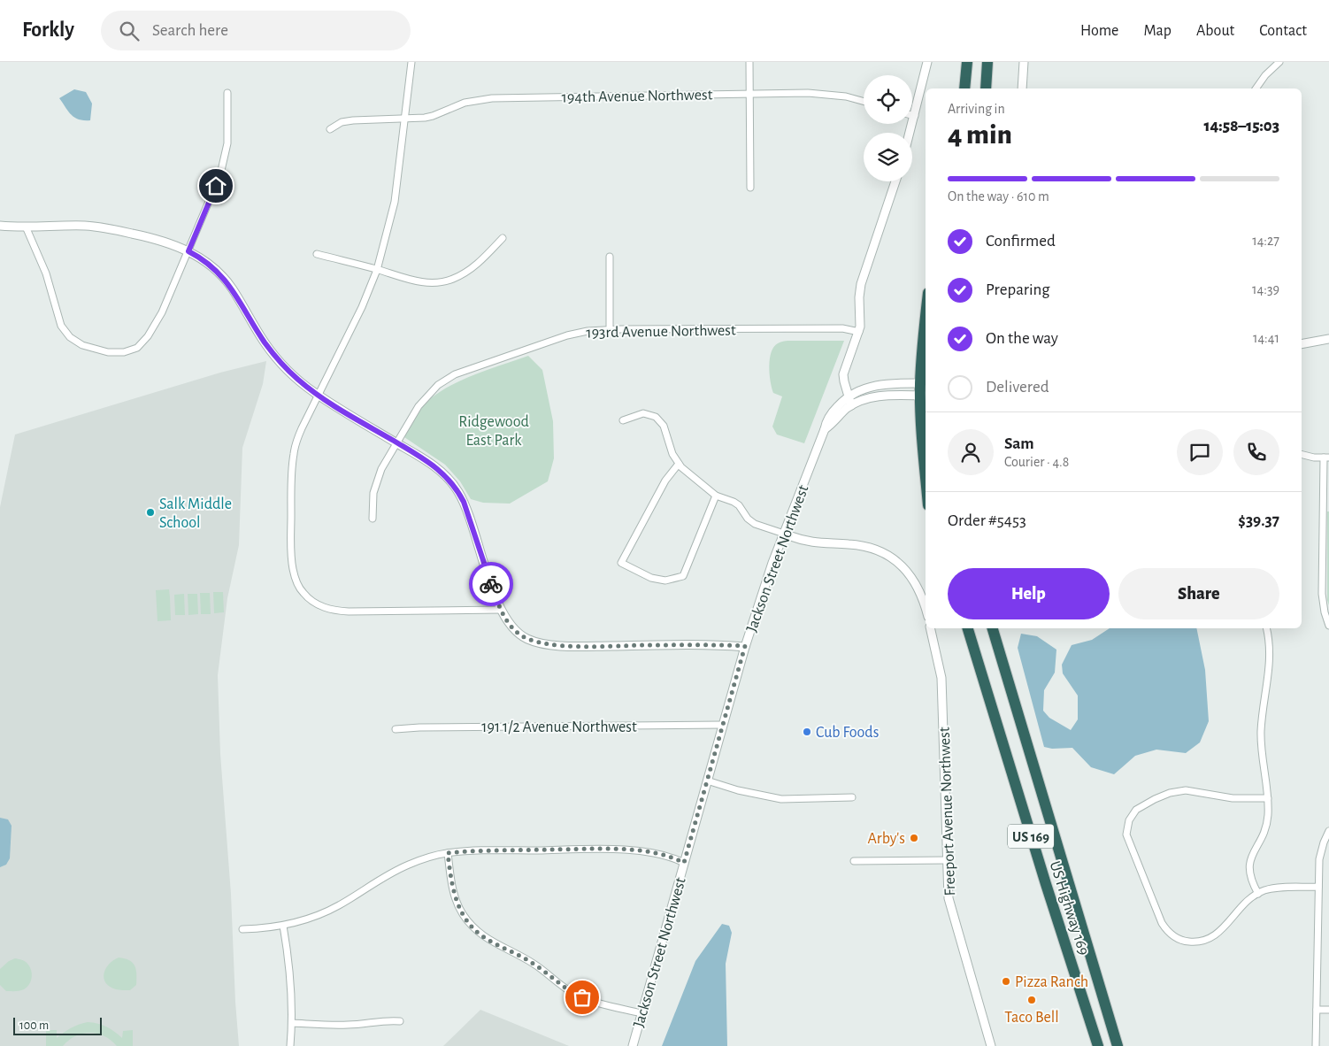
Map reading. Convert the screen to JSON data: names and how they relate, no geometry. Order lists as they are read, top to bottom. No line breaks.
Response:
{"streets":{"highway":["US 169","US Highway 169"],"street":["194th Avenue Northwest","193rd Avenue Northwest","Jackson Street Northwest","191 1/2 Avenue Northwest","Freeport Avenue Northwest"]},"crossings":[["Jackson Street Northwest","191 1/2 Avenue Northwest"]],"parks":["Ridgewood East Park"],"places":["Salk Middle School","Cub Foods","Arby's","Pizza Ranch","Taco Bell"],"scale_bar":"100 m","page":{"header":"Forkly","search":"Search here","nav":["Home","Map","About","Contact"],"heading":["4 min","Arriving in","14:58–15:03"],"panel":["Sam","Courier · 4.8","Order #5453","$39.37"],"bar":"On the way · 610 m","list":[["Confirmed","14:27"],["Preparing","14:39"],["On the way","14:41"],"Delivered"],"buttons":["Help","Share"],"scale":"100 m"}}
